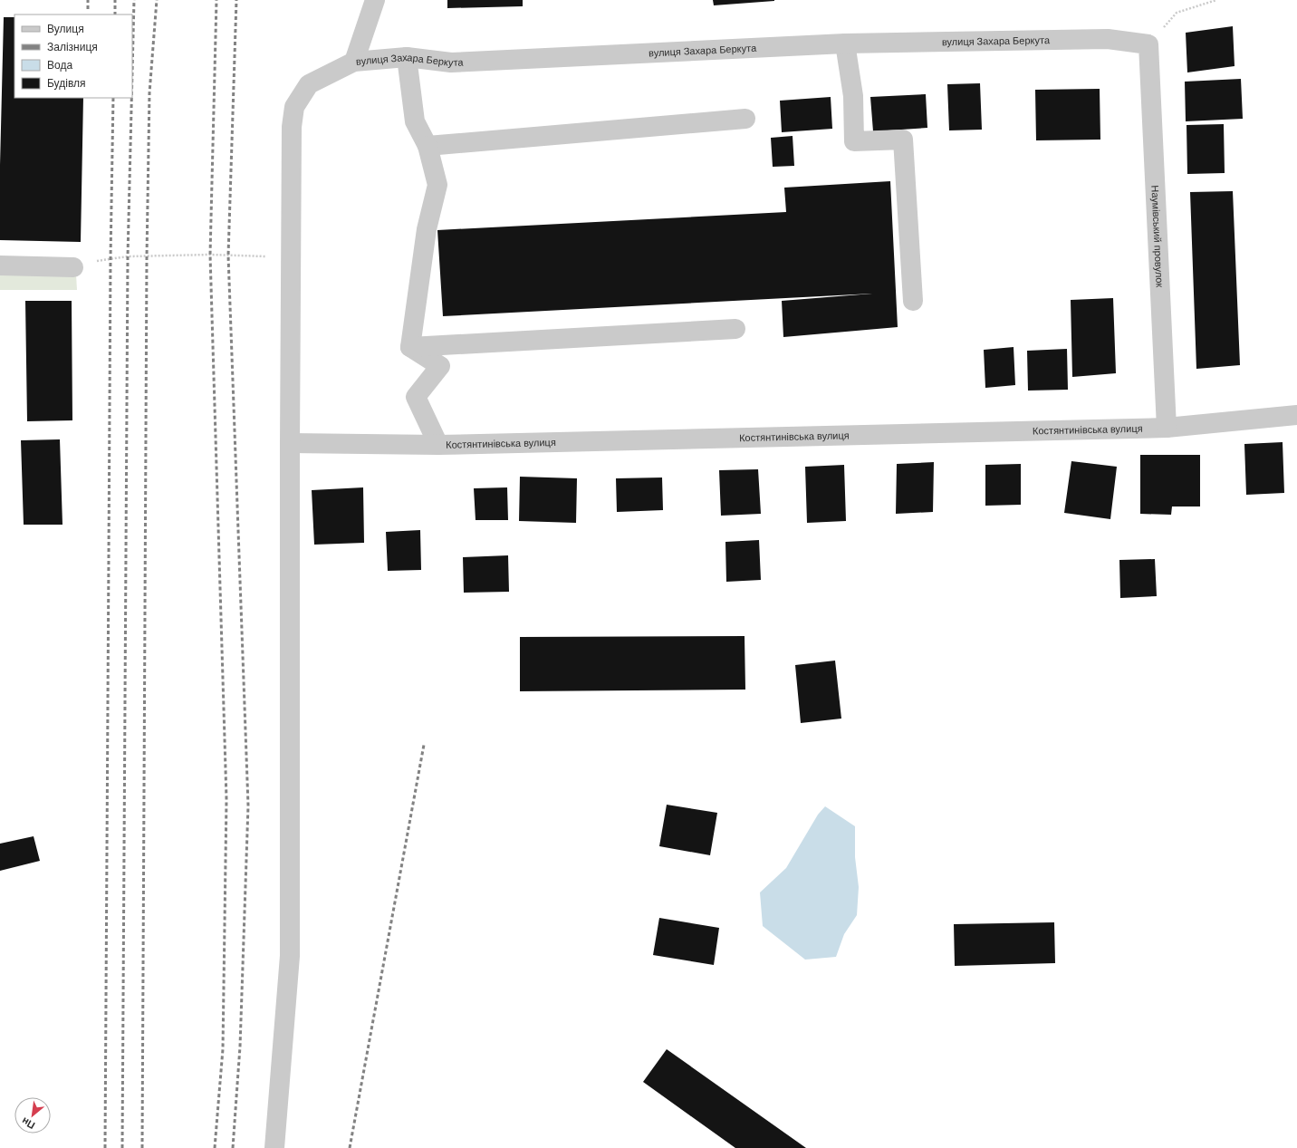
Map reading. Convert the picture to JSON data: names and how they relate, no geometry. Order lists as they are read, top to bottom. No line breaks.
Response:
{"streets":{"street":["вулиця Захара Беркута","Наумівський провулок","Костянтинівська вулиця"]},"crossings":[["вулиця Захара Беркута","Наумівський провулок"],["вулиця Захара Беркута","Костянтинівська вулиця"],["Наумівський провулок","Костянтинівська вулиця"]],"legend":["Вулиця","Залізниця","Вода","Будівля"],"north":"bottom left"}
